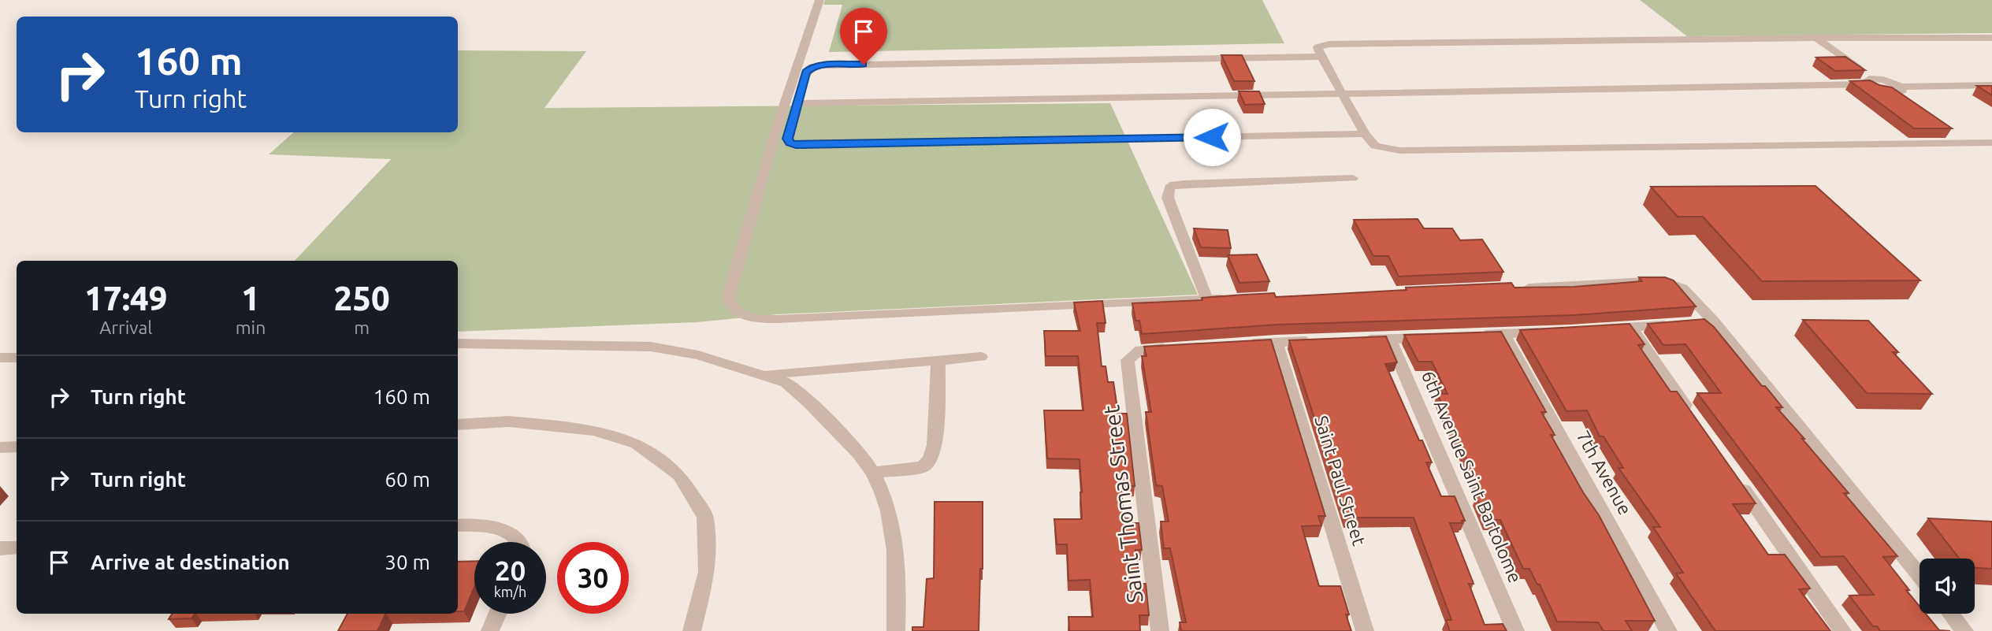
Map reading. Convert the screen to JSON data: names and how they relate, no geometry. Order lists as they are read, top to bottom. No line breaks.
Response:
{"streets":{"street":["7th Avenue","6th Avenue Saint Bartolome","Saint Paul Street","Saint Thomas Street"]},"page":{"turn":["160 m","Turn right"],"eta":["17:49","Arrival","1","min","250","m"],"list":[{"name":"Turn right","value":"160 m"},{"name":"Turn right","value":"60 m"},{"name":"Arrive at destination","value":"30 m"}],"speed":"20 km/h","limit":"30"}}
